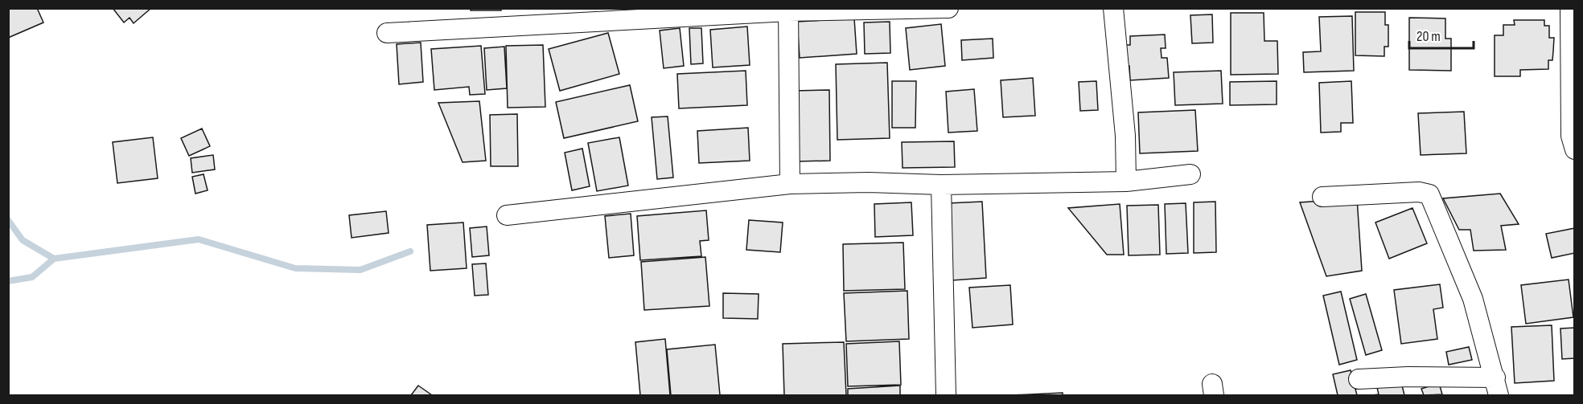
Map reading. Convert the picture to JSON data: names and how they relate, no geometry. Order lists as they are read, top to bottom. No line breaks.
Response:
{"scale_bar":"20 m"}
